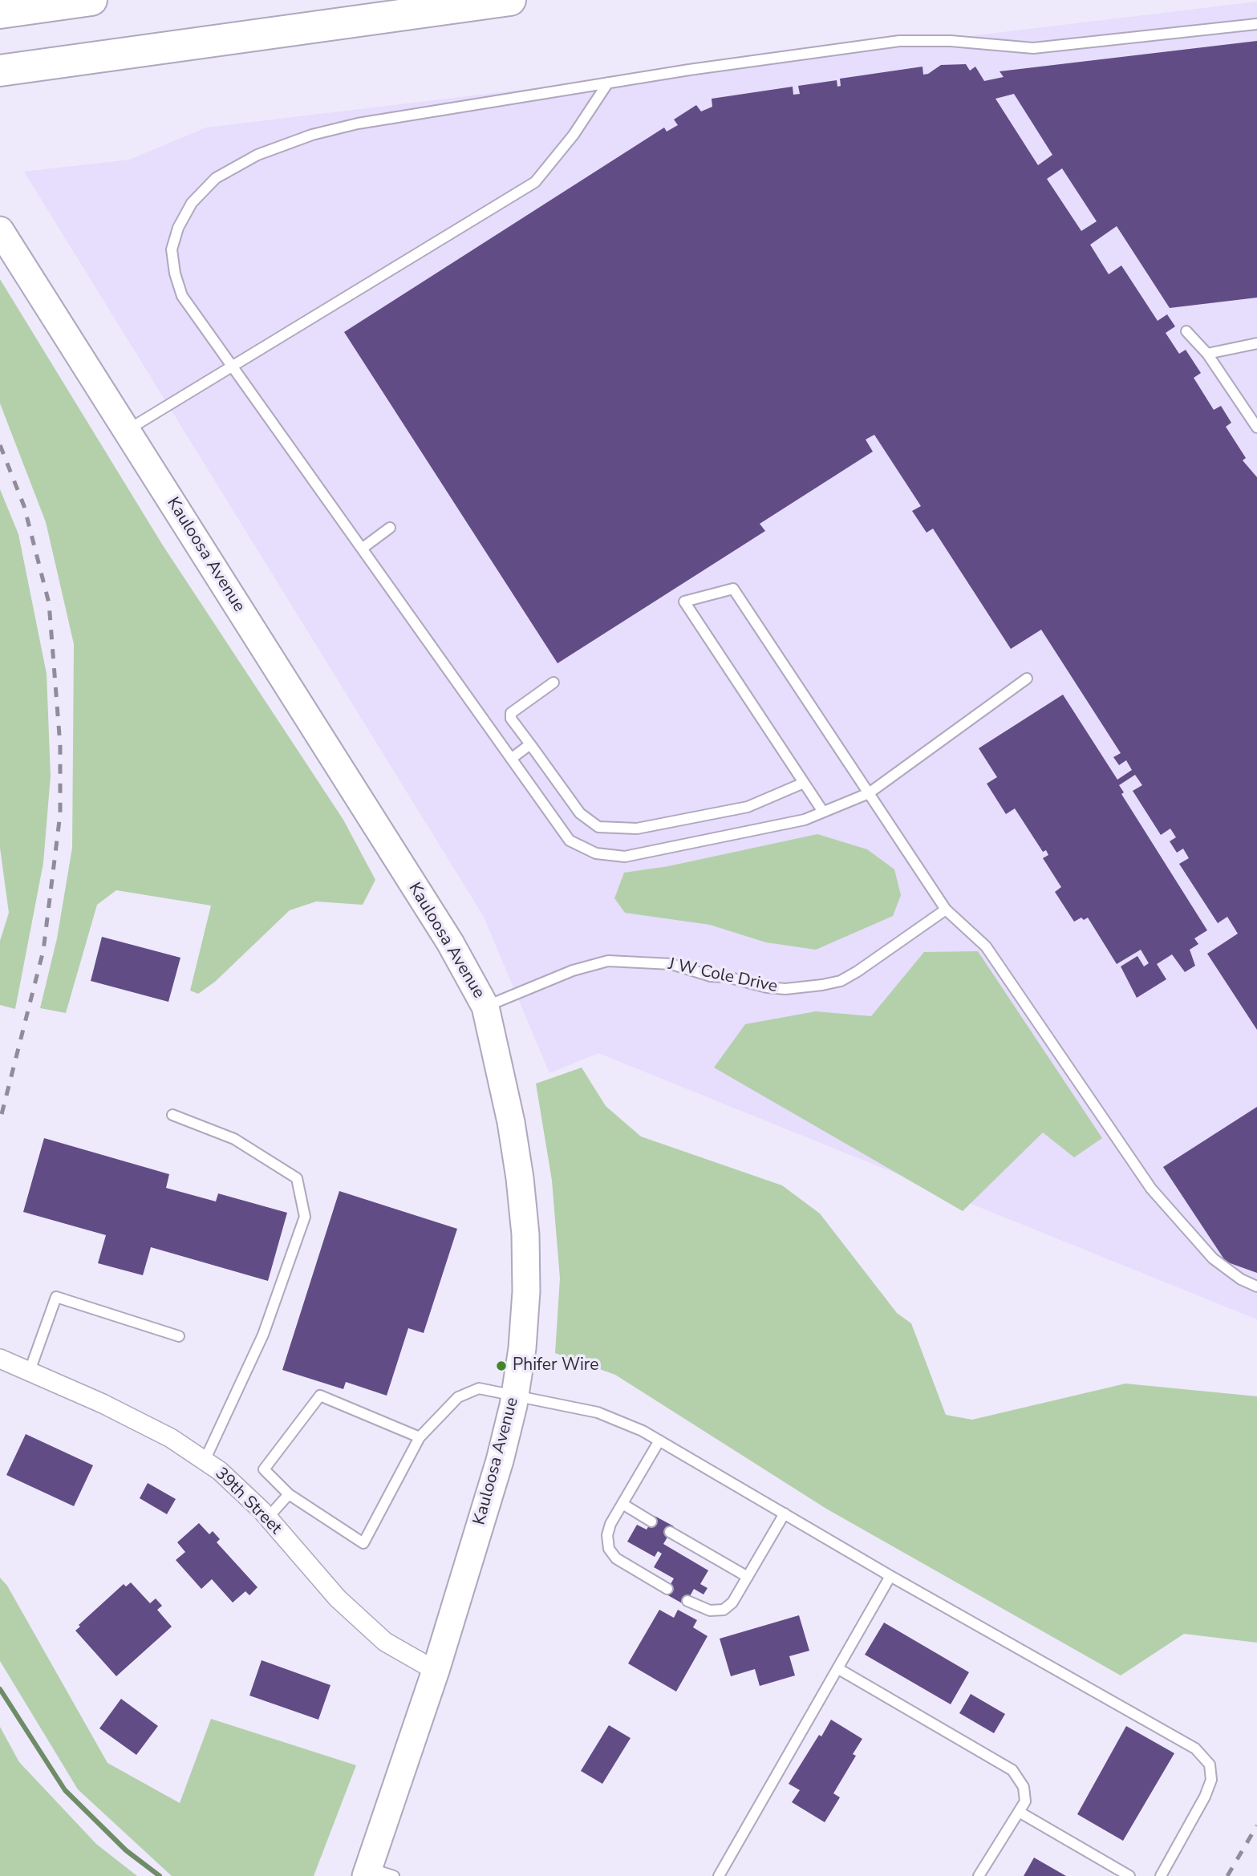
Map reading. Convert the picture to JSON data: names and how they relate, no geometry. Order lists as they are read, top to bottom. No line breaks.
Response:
{"streets":{"street":["Kauloosa Avenue","39th Street"],"lane":["J W Cole Drive"]},"crossings":[["Kauloosa Avenue","J W Cole Drive"],["Kauloosa Avenue","39th Street"]],"places":["Phifer Wire"]}
